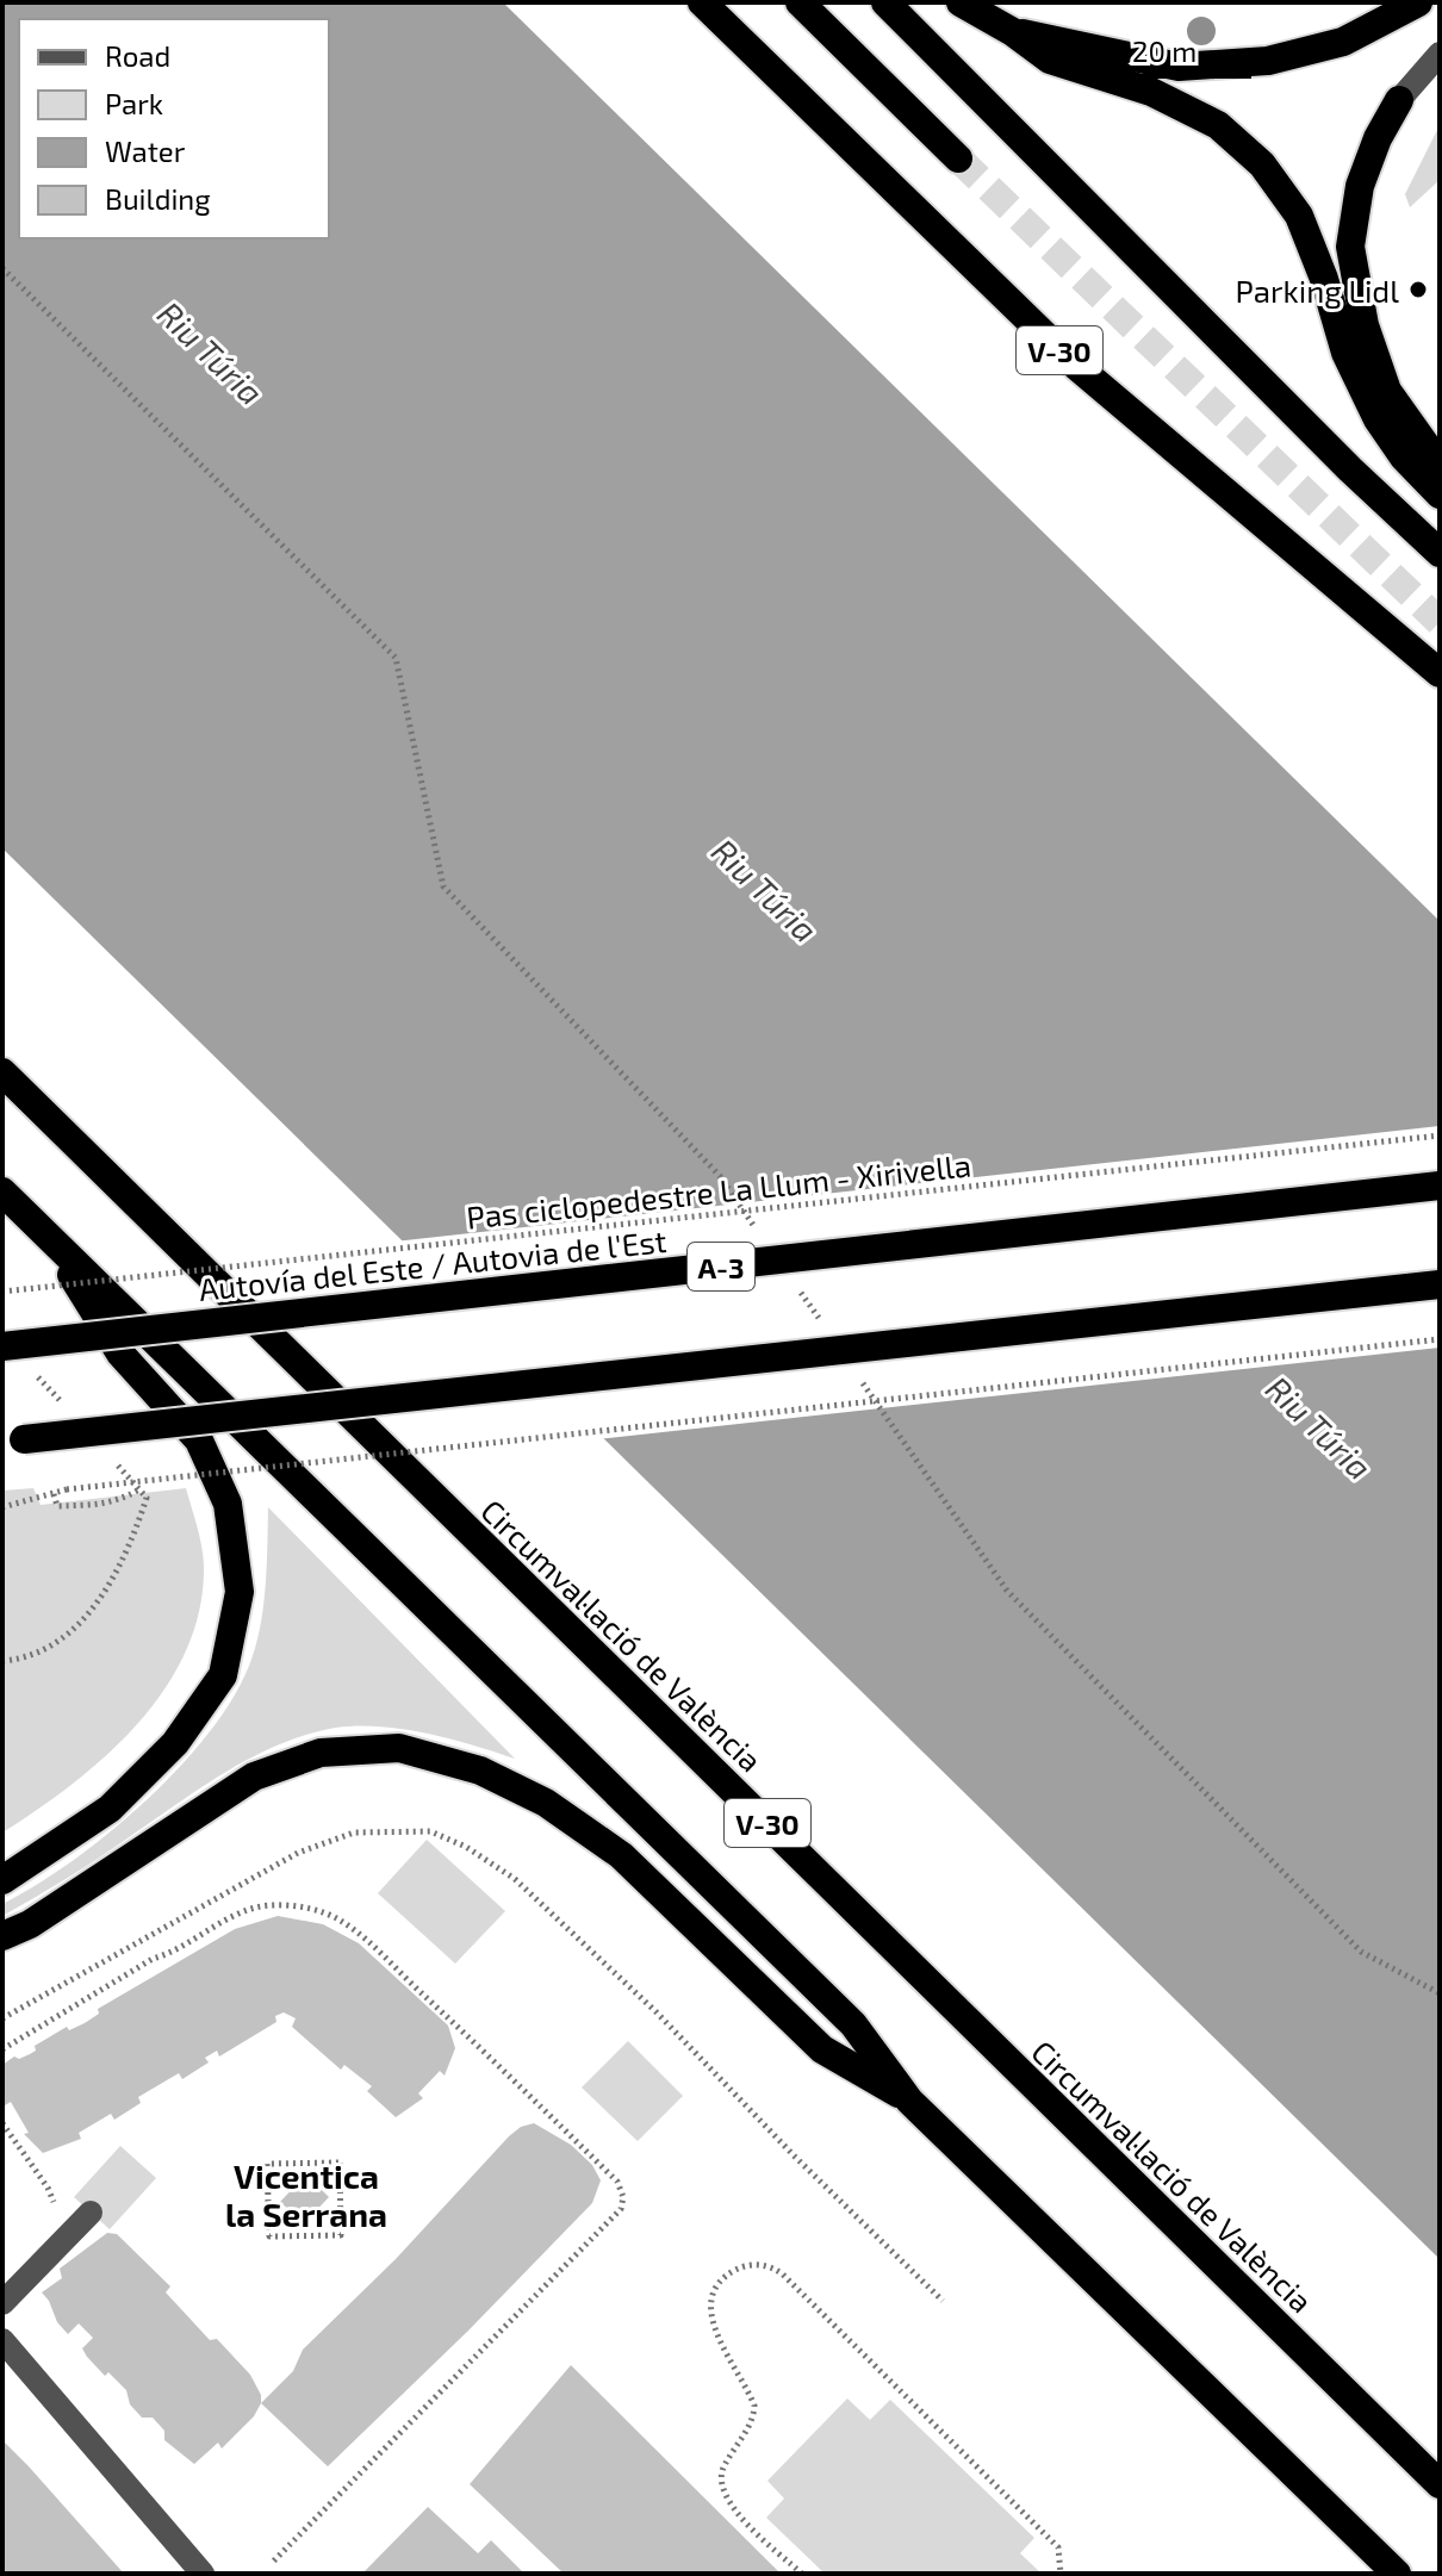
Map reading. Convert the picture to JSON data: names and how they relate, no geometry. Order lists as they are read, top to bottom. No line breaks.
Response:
{"streets":{"highway":["V-30","Autovía del Este / Autovia de l'Est","A-3","Circumval·lació de València"],"path":["Pas ciclopedestre La Llum - Xirivella"]},"districts":["Vicentica la Serrana"],"water":["Riu Túria"],"places":["Parking Lidl"],"legend":["Road","Park","Water","Building"],"scale_bar":"20 m"}
